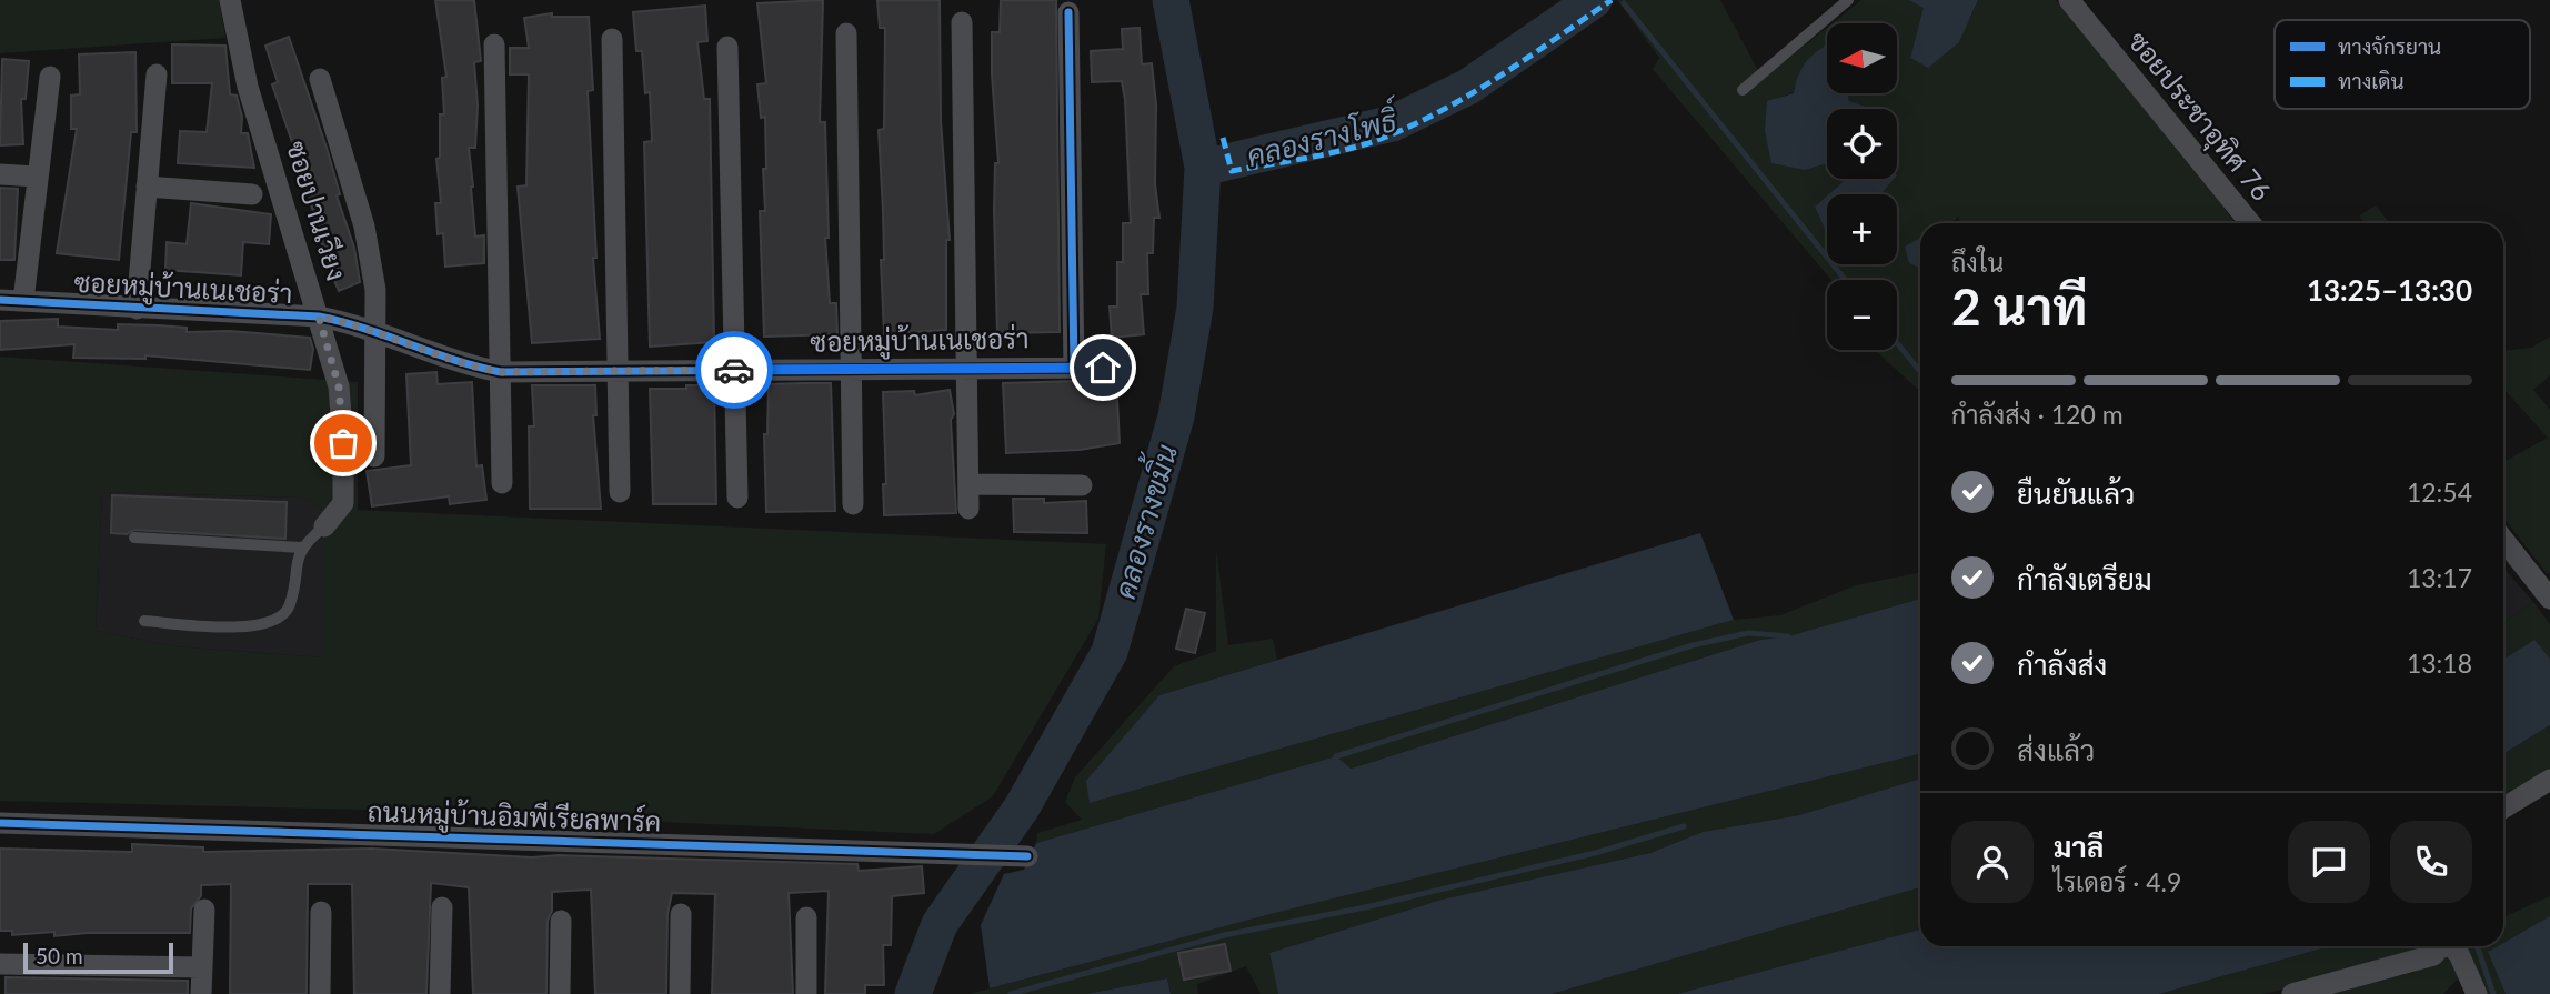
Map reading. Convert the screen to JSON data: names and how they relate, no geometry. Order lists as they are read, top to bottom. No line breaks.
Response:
{"streets":{"street":["ซอยประชาอุทิศ 76","ซอยปานเวียง","ซอยหมู่บ้านเนเชอร่า","ถนนหมู่บ้านอิมพีเรียลพาร์ค"]},"crossings":[["ซอยปานเวียง","ซอยหมู่บ้านเนเชอร่า"]],"water":["คลองรางโพธิ์","คลองรางขมิ้น"],"legend":["ทางจักรยาน","ทางเดิน"],"scale_bar":"50 m","north":"left","page":{"map_buttons":["+","−"],"heading":["2 นาที","ถึงใน","13:25–13:30"],"panel":["มาลี","ไรเดอร์ · 4.9"],"bar":"กำลังส่ง · 120 m","list":[["ยืนยันแล้ว","12:54"],["กำลังเตรียม","13:17"],["กำลังส่ง","13:18"],"ส่งแล้ว"],"scale":"50 m"}}
